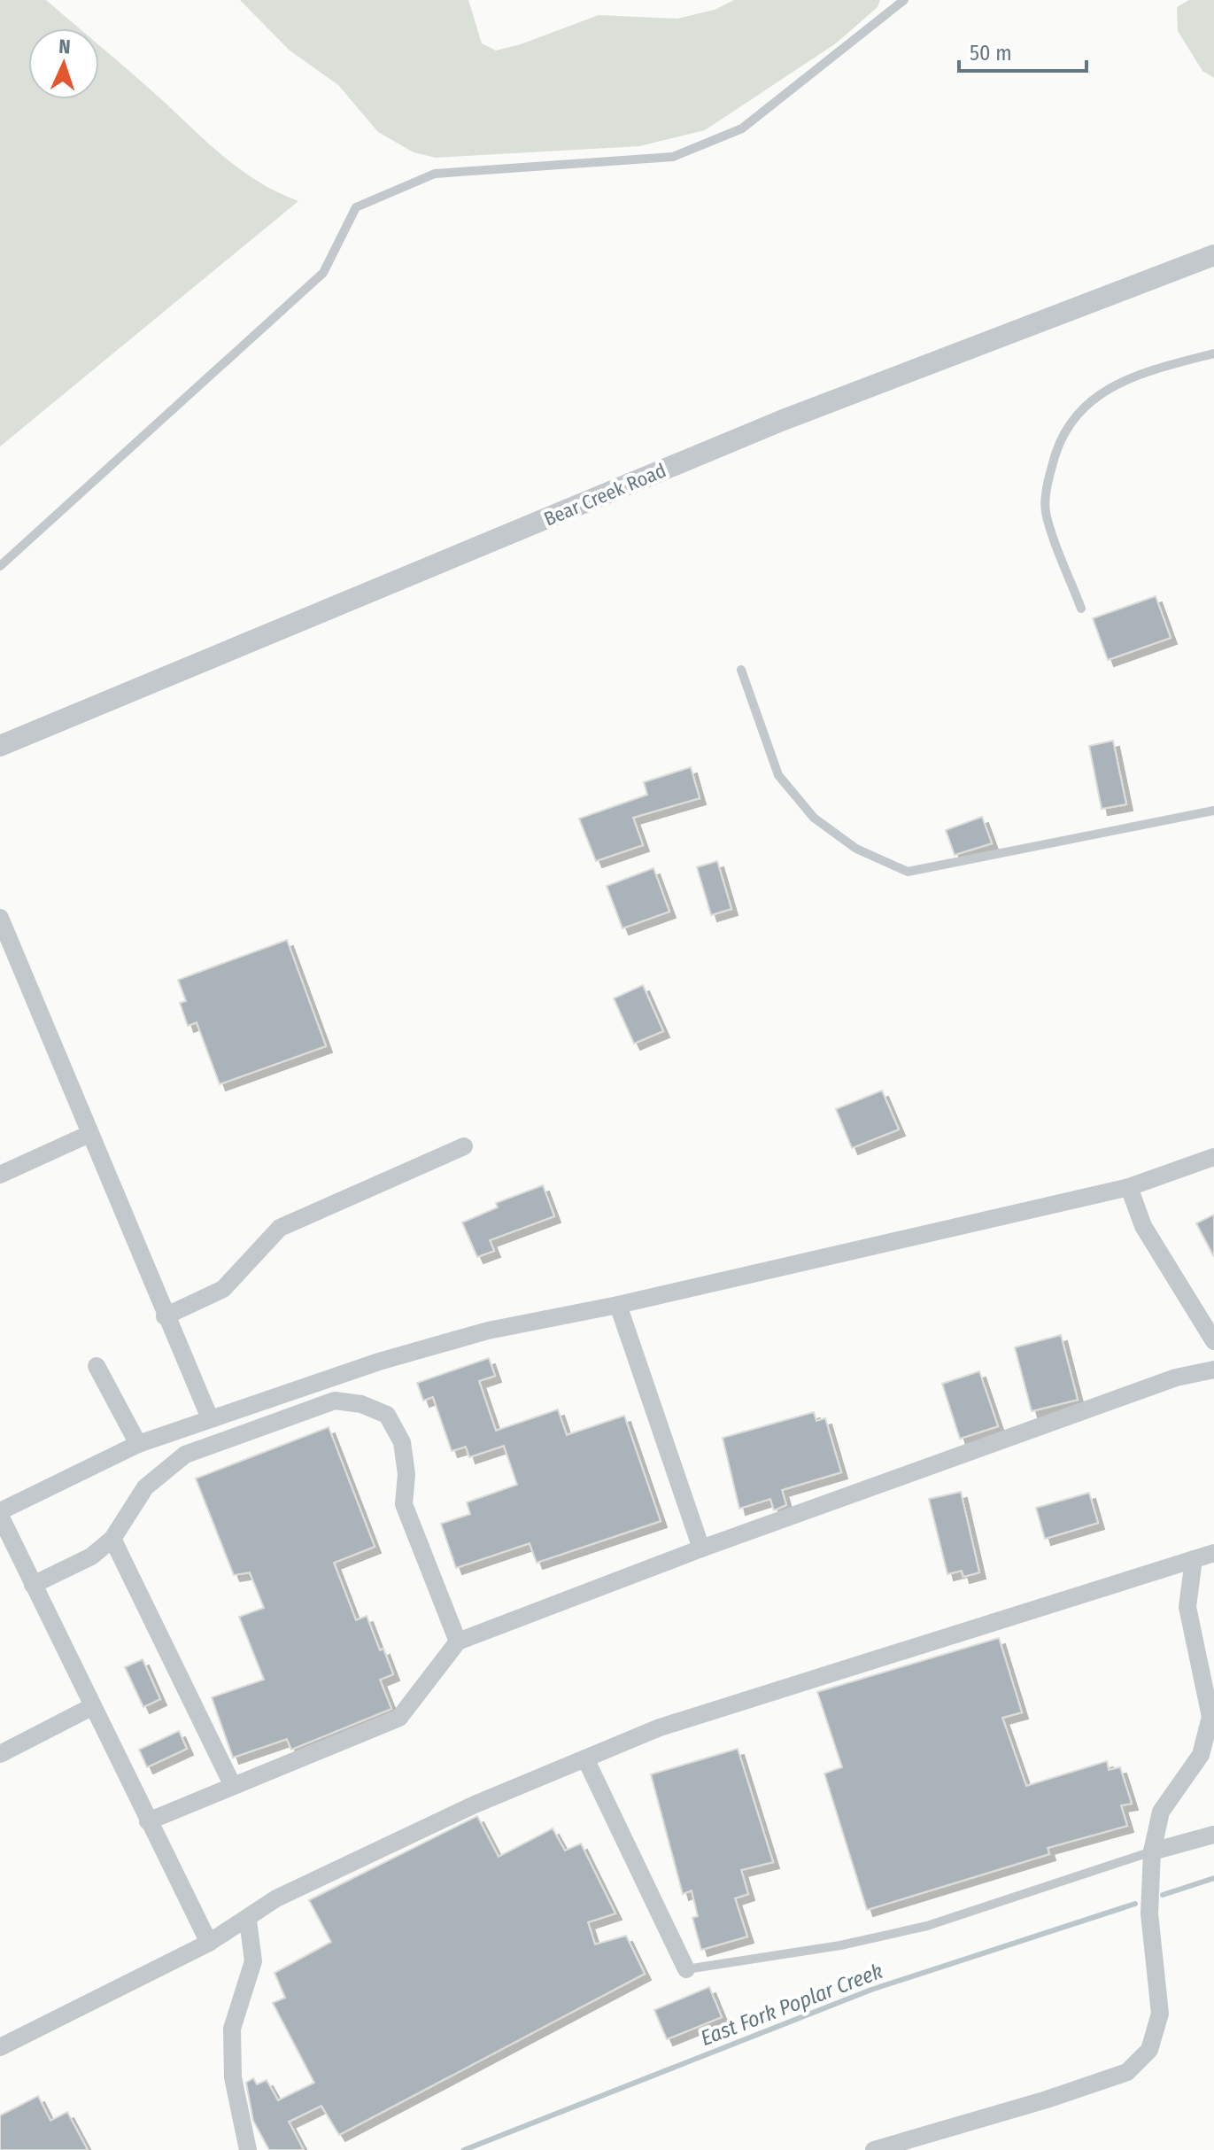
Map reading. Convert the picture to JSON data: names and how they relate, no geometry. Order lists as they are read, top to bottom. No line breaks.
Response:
{"streets":{"street":["Bear Creek Road"]},"water":["East Fork Poplar Creek"],"scale_bar":"50 m","north":"top"}
